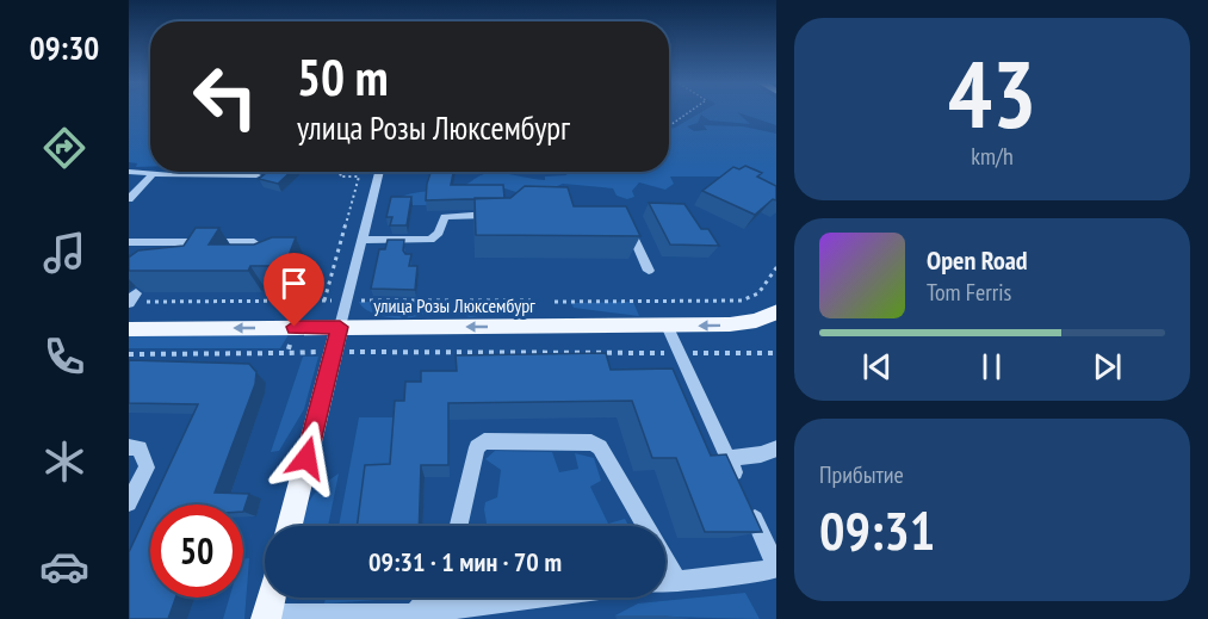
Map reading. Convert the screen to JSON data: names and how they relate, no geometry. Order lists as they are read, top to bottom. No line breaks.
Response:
{"streets":{"main road":["улица Розы Люксембург"]},"one_way":["улица Розы Люксембург"],"page":{"tabs":"09:30","tile":[["43","km/h"],["Прибытие","09:31"]],"turn":["50 m","улица Розы Люксембург"],"song":["Open Road","Tom Ferris"],"limit":"50","trip":"09:31 · 1 мин · 70 m"}}
